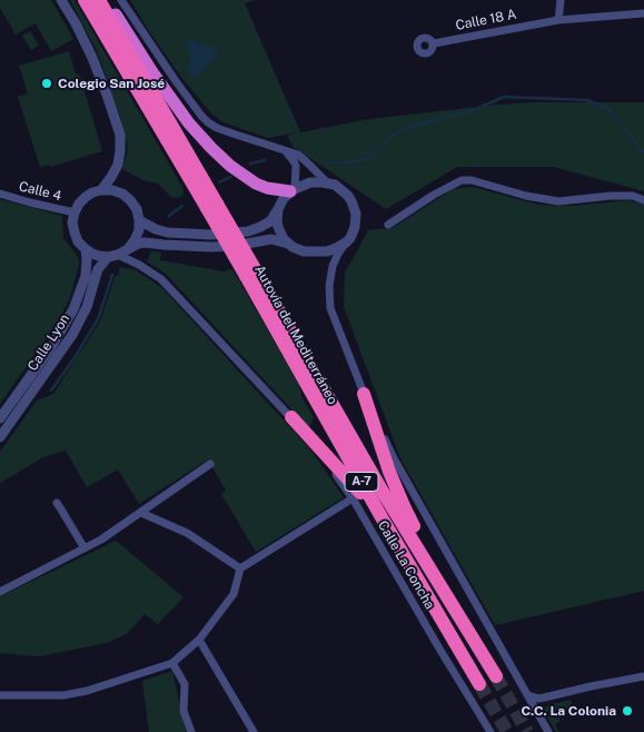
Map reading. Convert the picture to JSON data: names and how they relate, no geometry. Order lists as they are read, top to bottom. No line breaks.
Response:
{"streets":{"highway":["Autovía del Mediterráneo","A-7"],"street":["Calle 18 A","Calle 4","Calle Lyon","Calle La Concha"]},"crossings":[["Calle 4","Calle Lyon"],["Calle 4","Calle La Concha"],["Calle Lyon","Calle La Concha"]],"places":["Colegio San José","C.C. La Colonia"]}
